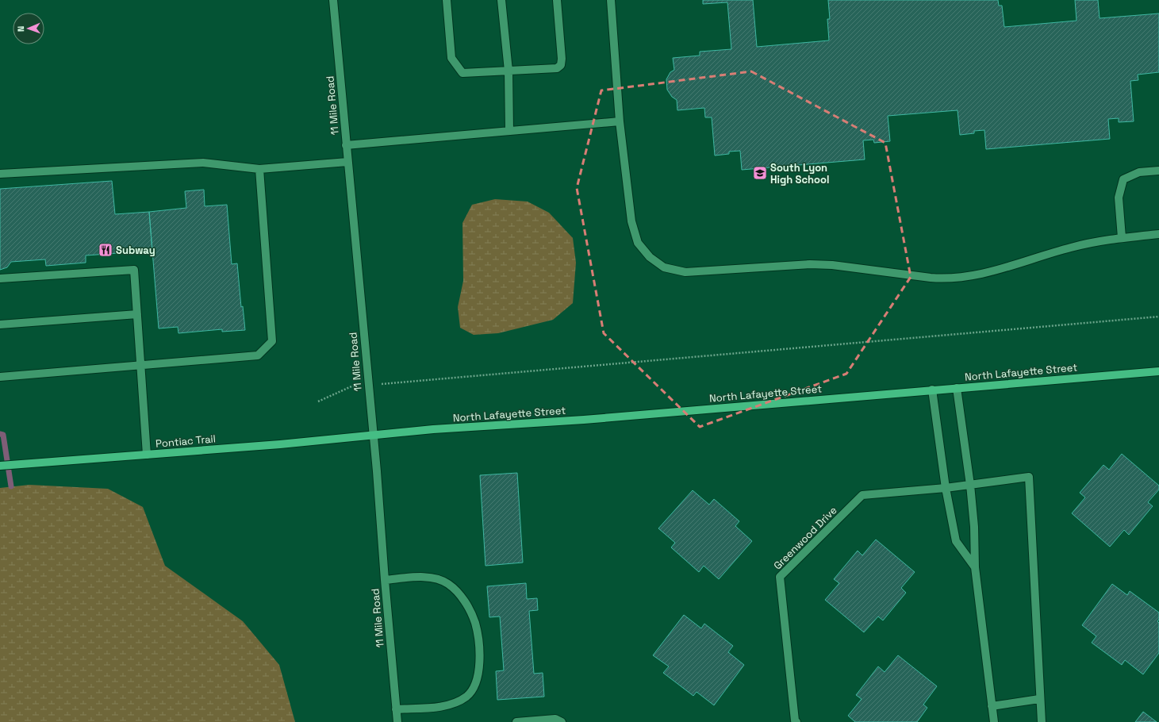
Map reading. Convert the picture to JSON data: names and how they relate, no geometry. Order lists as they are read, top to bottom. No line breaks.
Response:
{"streets":{"main road":["North Lafayette Street","Pontiac Trail"],"street":["11 Mile Road","Greenwood Drive"]},"crossings":[["11 Mile Road","North Lafayette Street"],["11 Mile Road","Pontiac Trail"],["North Lafayette Street","Pontiac Trail"]],"places":{"school or university":["South Lyon High School"],"restaurant":["Subway"]},"north":"left"}
